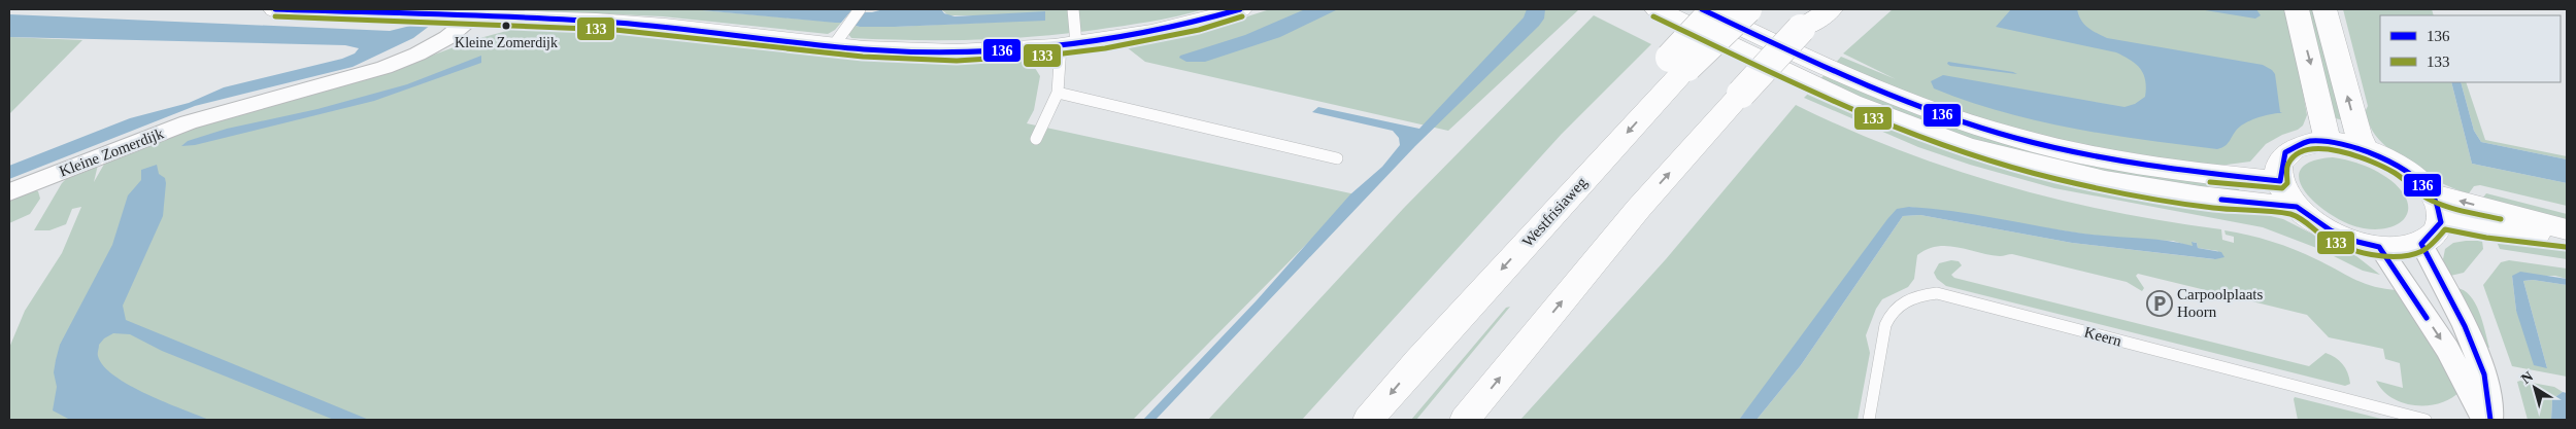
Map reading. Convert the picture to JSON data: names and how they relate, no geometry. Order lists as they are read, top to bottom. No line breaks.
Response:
{"streets":{"main road":["Westfrisiaweg"],"street":["Kleine Zomerdijk"],"lane":["Keern"]},"places":{"other":["Kleine Zomerdijk"],"parking":["Carpoolplaats Hoorn"]},"lines":["transit line 136","transit line 133"],"legend":["136","133"],"north":"top left"}
